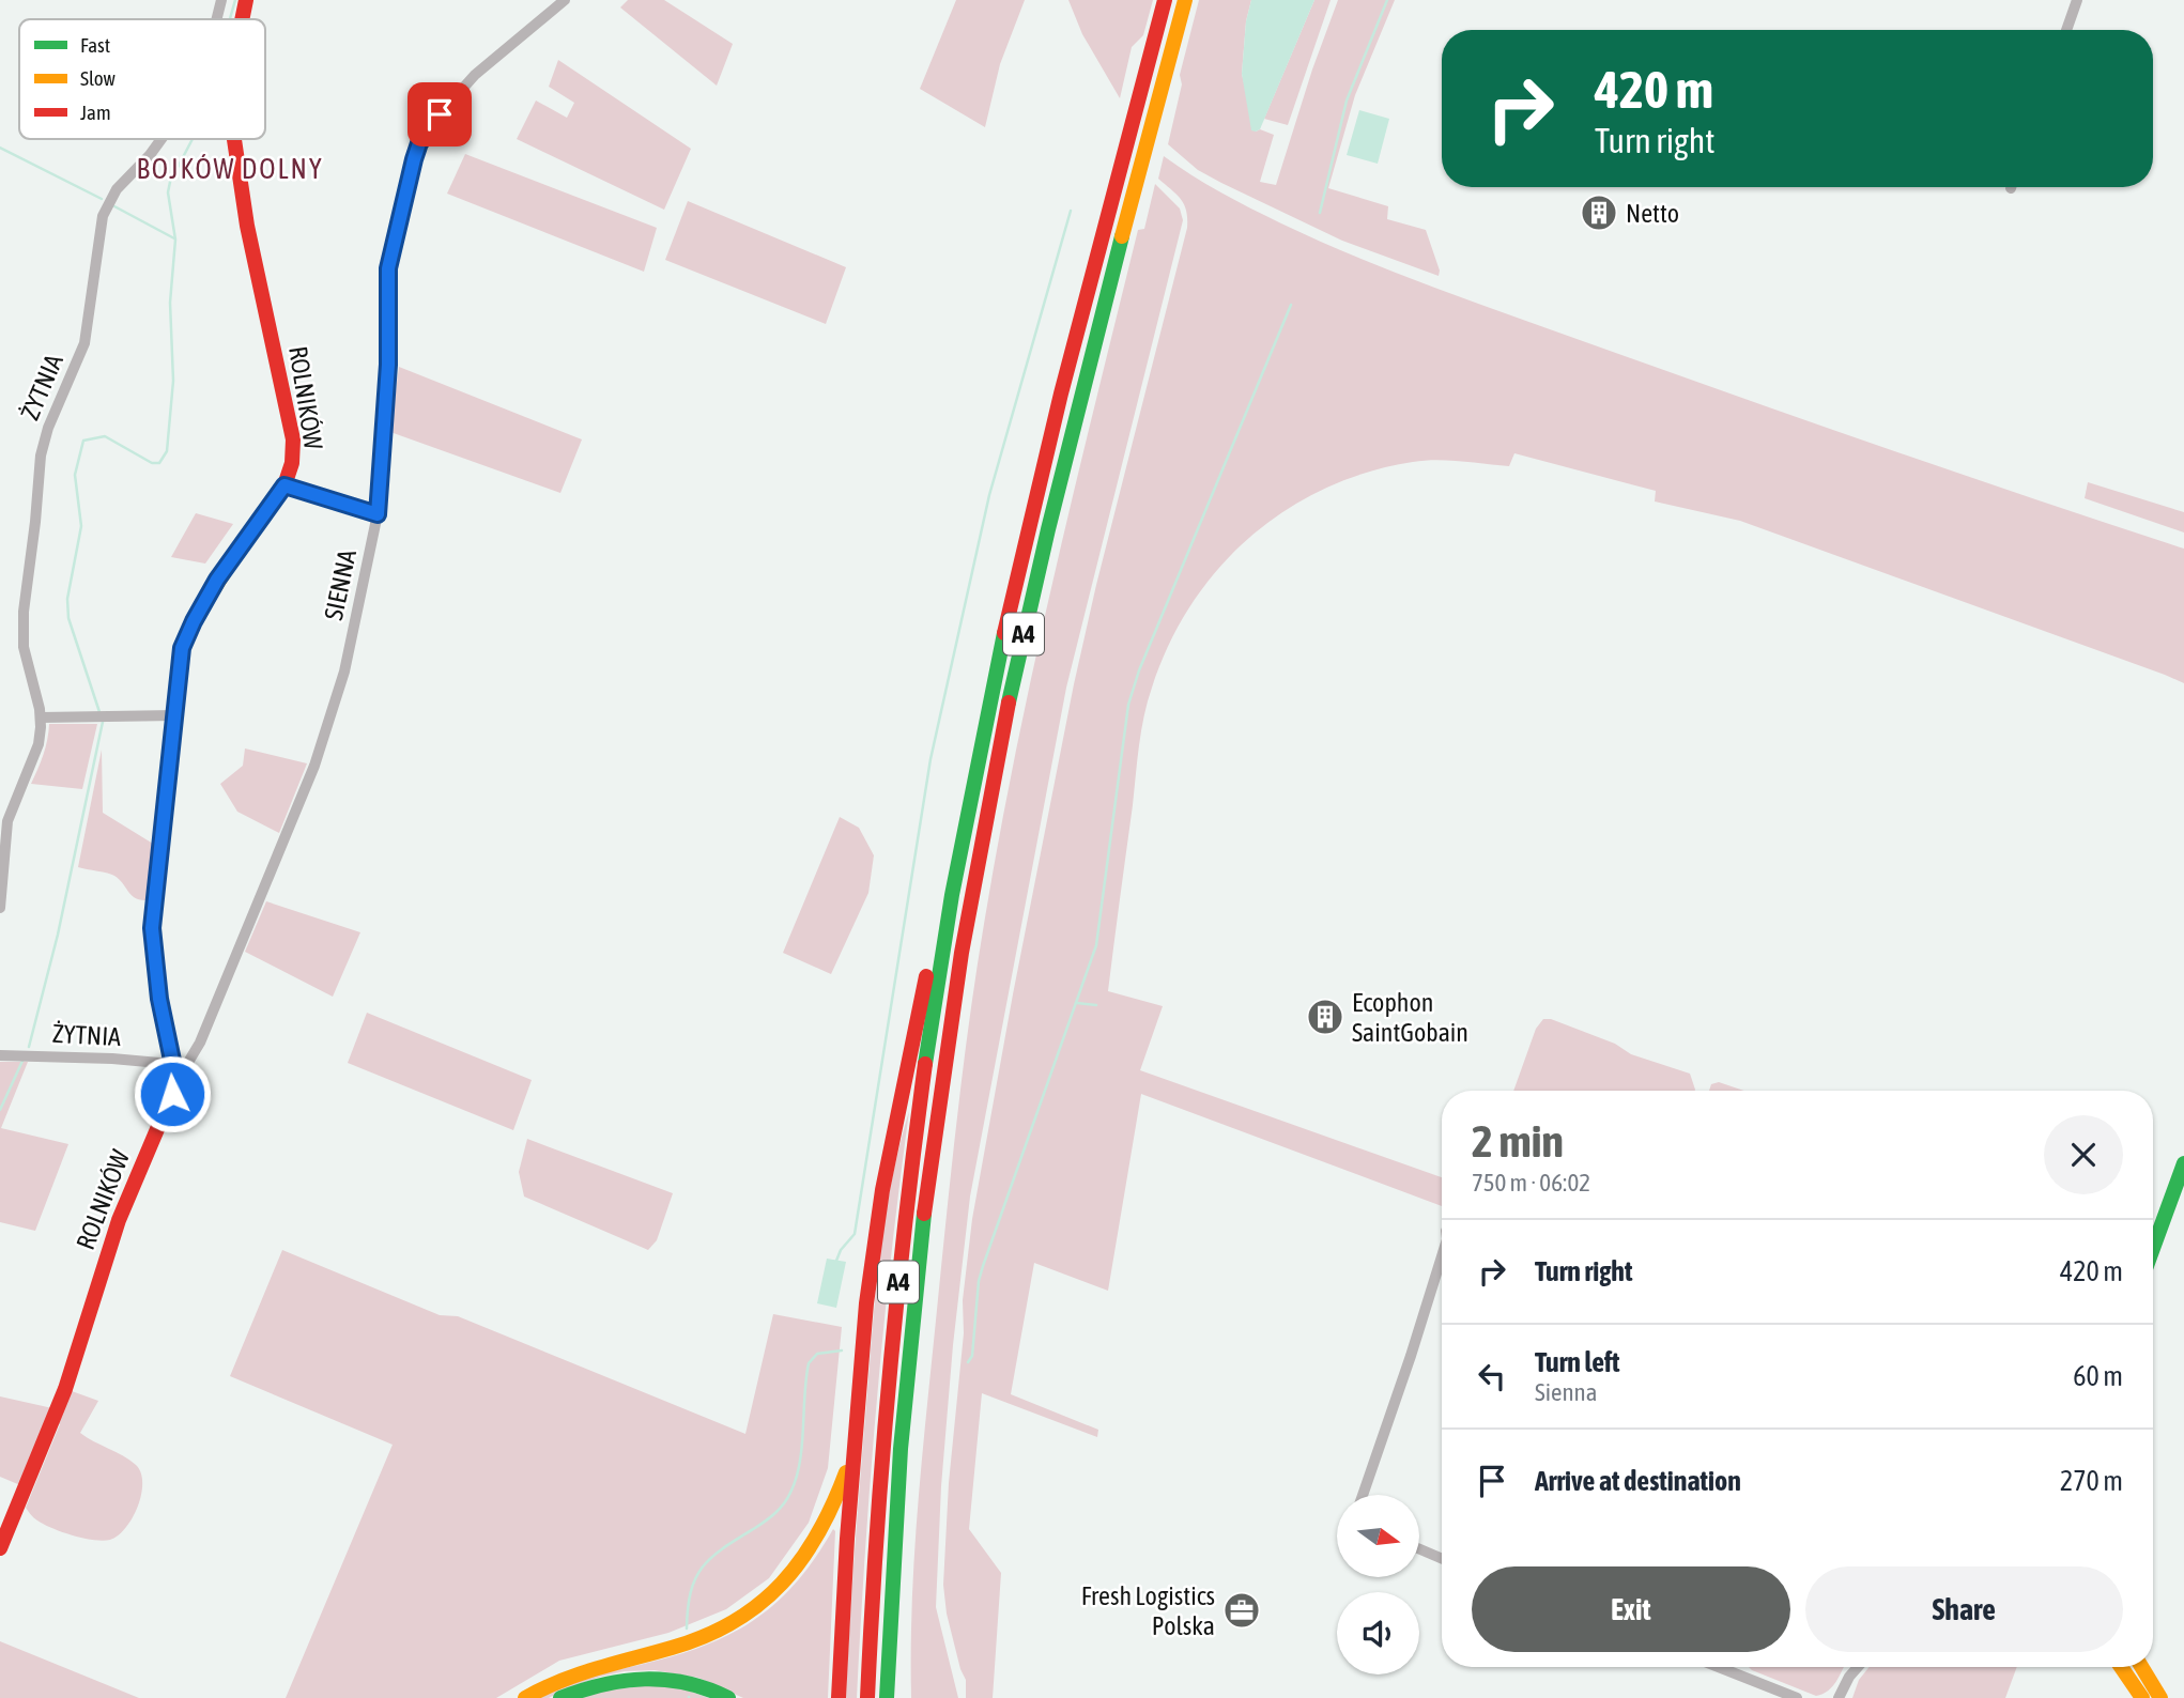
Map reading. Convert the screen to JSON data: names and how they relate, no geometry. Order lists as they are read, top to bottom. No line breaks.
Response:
{"streets":{"main road":["ROLNIKÓW","A4"],"street":["ŻYTNIA","SIENNA"]},"crossings":[["ŻYTNIA","ROLNIKÓW"],["ŻYTNIA","SIENNA"],["ROLNIKÓW","SIENNA"]],"districts":["BOJKÓW DOLNY"],"places":{"building":["Netto","Ecophon SaintGobain"],"office":["Fresh Logistics Polska"]},"legend":["Fast","Slow","Jam"],"north":"right","page":{"turn":["420 m","Turn right"],"heading":["2 min","750 m · 06:02"],"list":[{"name":"Turn right","value":"420 m"},{"name":"Turn left","note":"Sienna","value":"60 m"},{"name":"Arrive at destination","value":"270 m"}],"buttons":["Exit","Share"]}}
